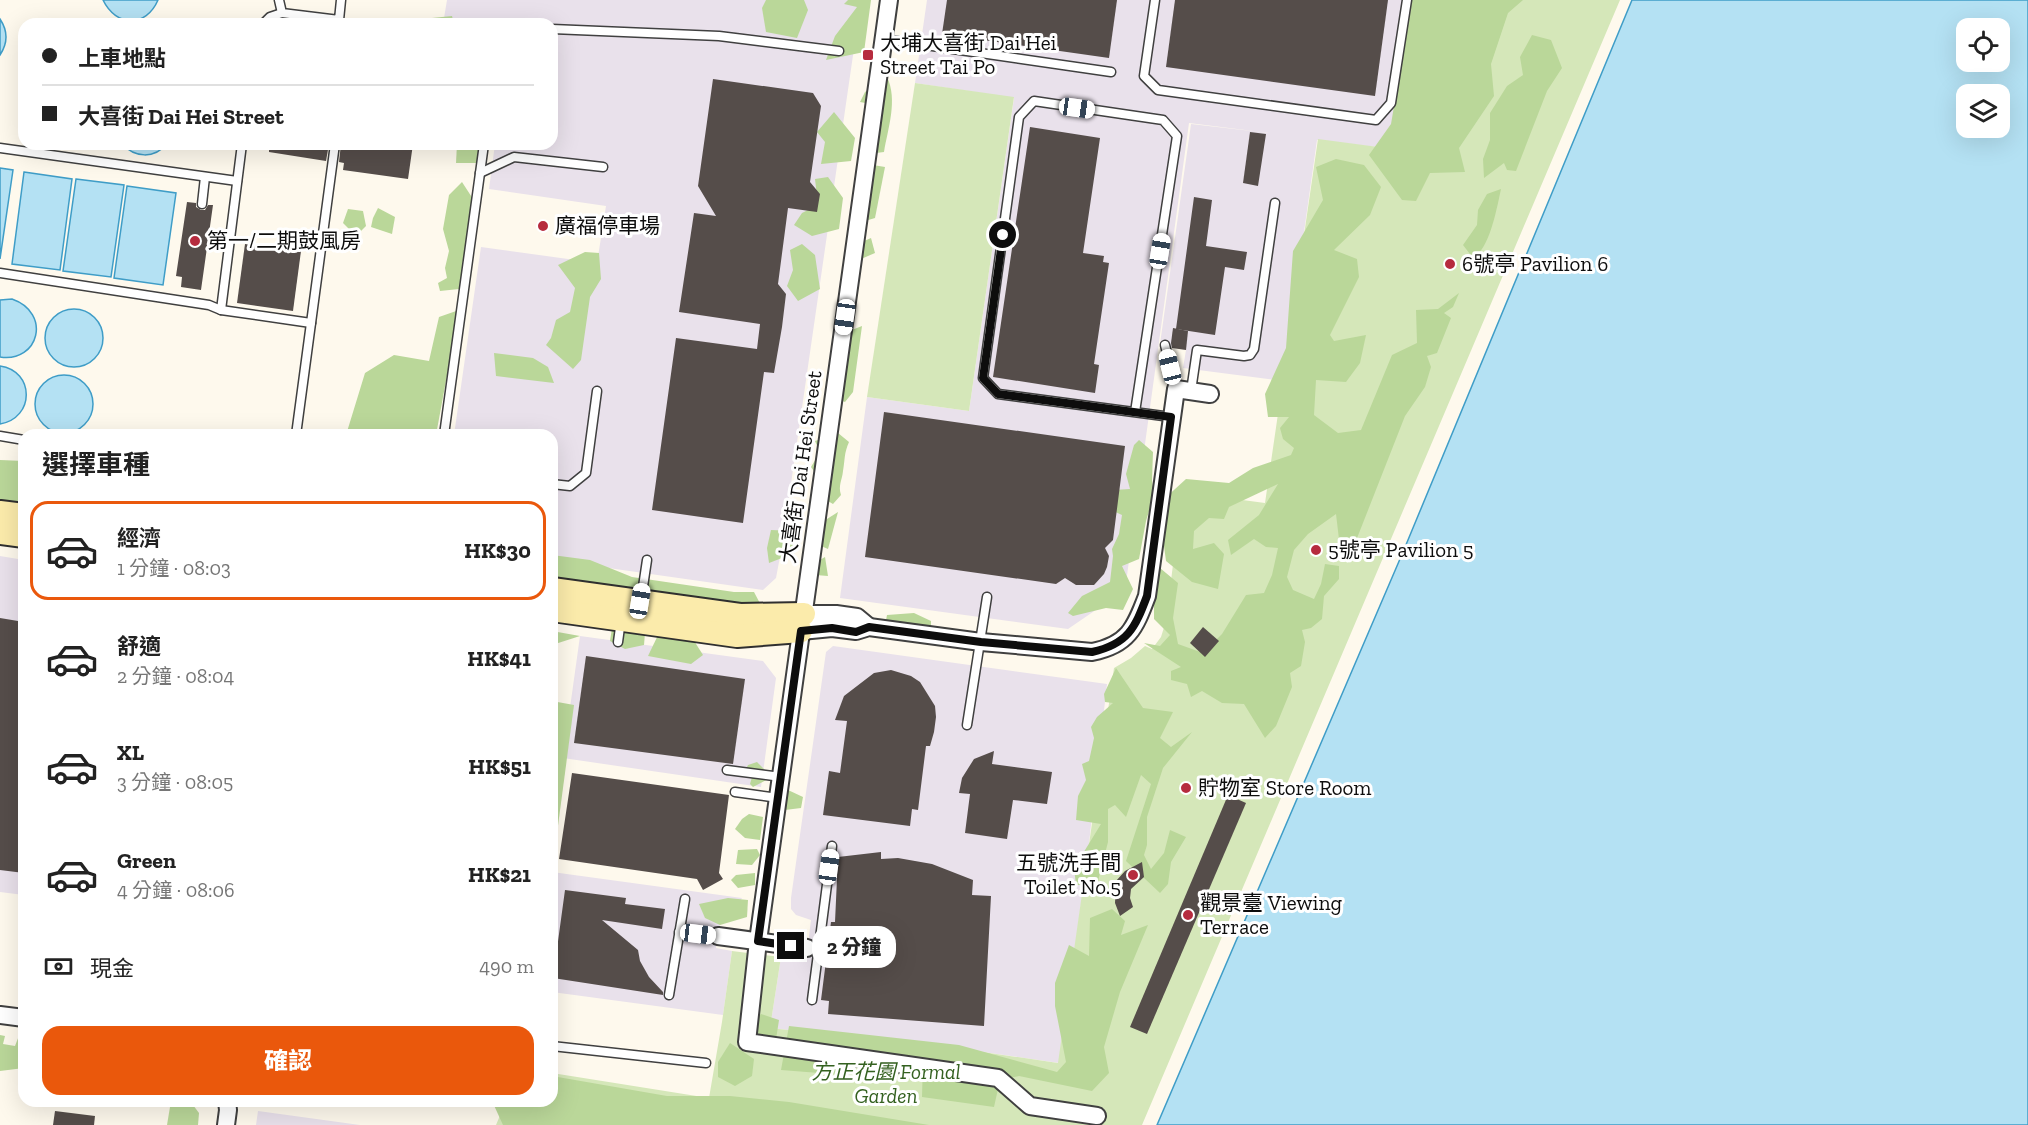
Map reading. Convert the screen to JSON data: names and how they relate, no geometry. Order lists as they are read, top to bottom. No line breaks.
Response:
{"streets":{"street":["大喜街 Dai Hei Street"]},"parks":["方正花園 Formal Garden"],"places":{"transit":["大埔大喜街 Dai Hei Street Tai Po"],"other":["廣福停車場","第一/二期鼓風房","6號亭 Pavilion 6","5號亭 Pavilion 5","貯物室 Store Room","五號洗手間 Toilet No.5","觀景臺 Viewing Terrace"]},"page":{"banner":["上車地點","大喜街 Dai Hei Street"],"heading":"選擇車種","list":[{"name":"經濟","note":"1 分鐘 · 08:03","value":"HK$30"},{"name":"舒適","note":"2 分鐘 · 08:04","value":"HK$41"},{"name":"XL","note":"3 分鐘 · 08:05","value":"HK$51"},{"name":"Green","note":"4 分鐘 · 08:06","value":"HK$21"}],"bubble":"2 分鐘","pay":["現金","490 m"],"buttons":"確認"}}
